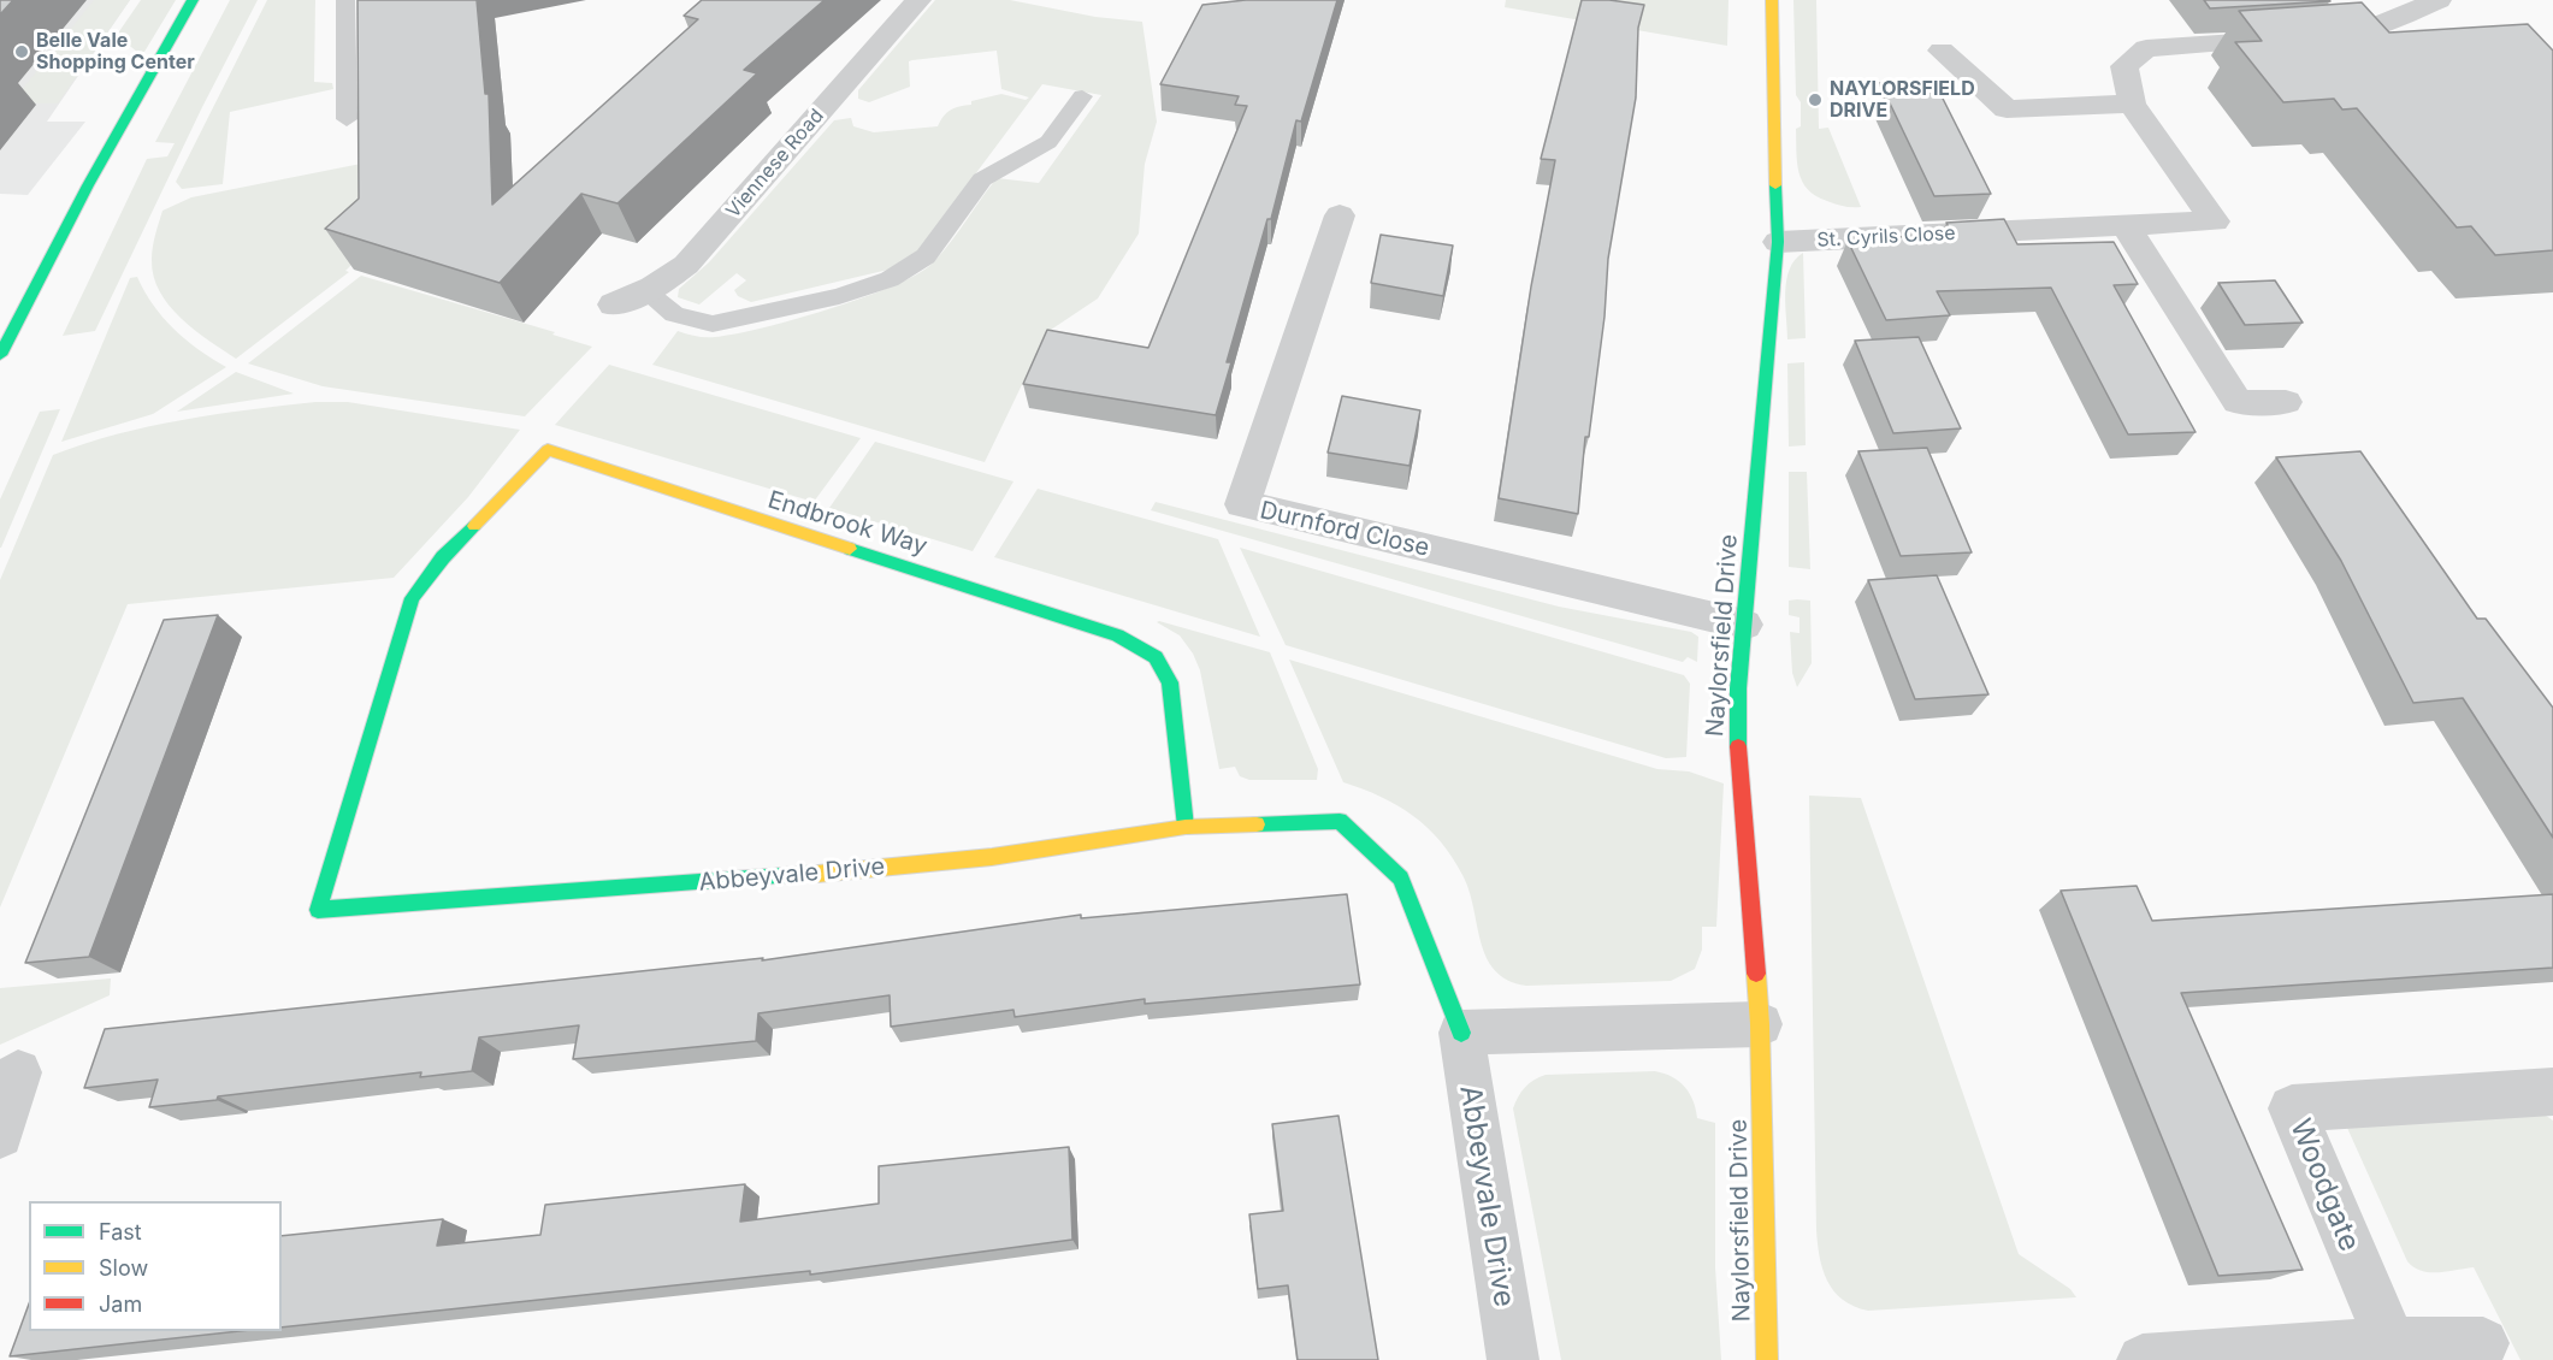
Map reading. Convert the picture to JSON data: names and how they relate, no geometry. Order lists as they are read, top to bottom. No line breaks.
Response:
{"streets":{"street":["Viennese Road","St. Cyrils Close","Endbrook Way","Durnford Close","Naylorsfield Drive","Abbeyvale Drive","Woodgate"]},"crossings":[["St. Cyrils Close","Naylorsfield Drive"],["Endbrook Way","Abbeyvale Drive"],["Durnford Close","Naylorsfield Drive"]],"places":["Belle Vale Shopping Center","NAYLORSFIELD DRIVE"],"legend":["Fast","Slow","Jam"]}
